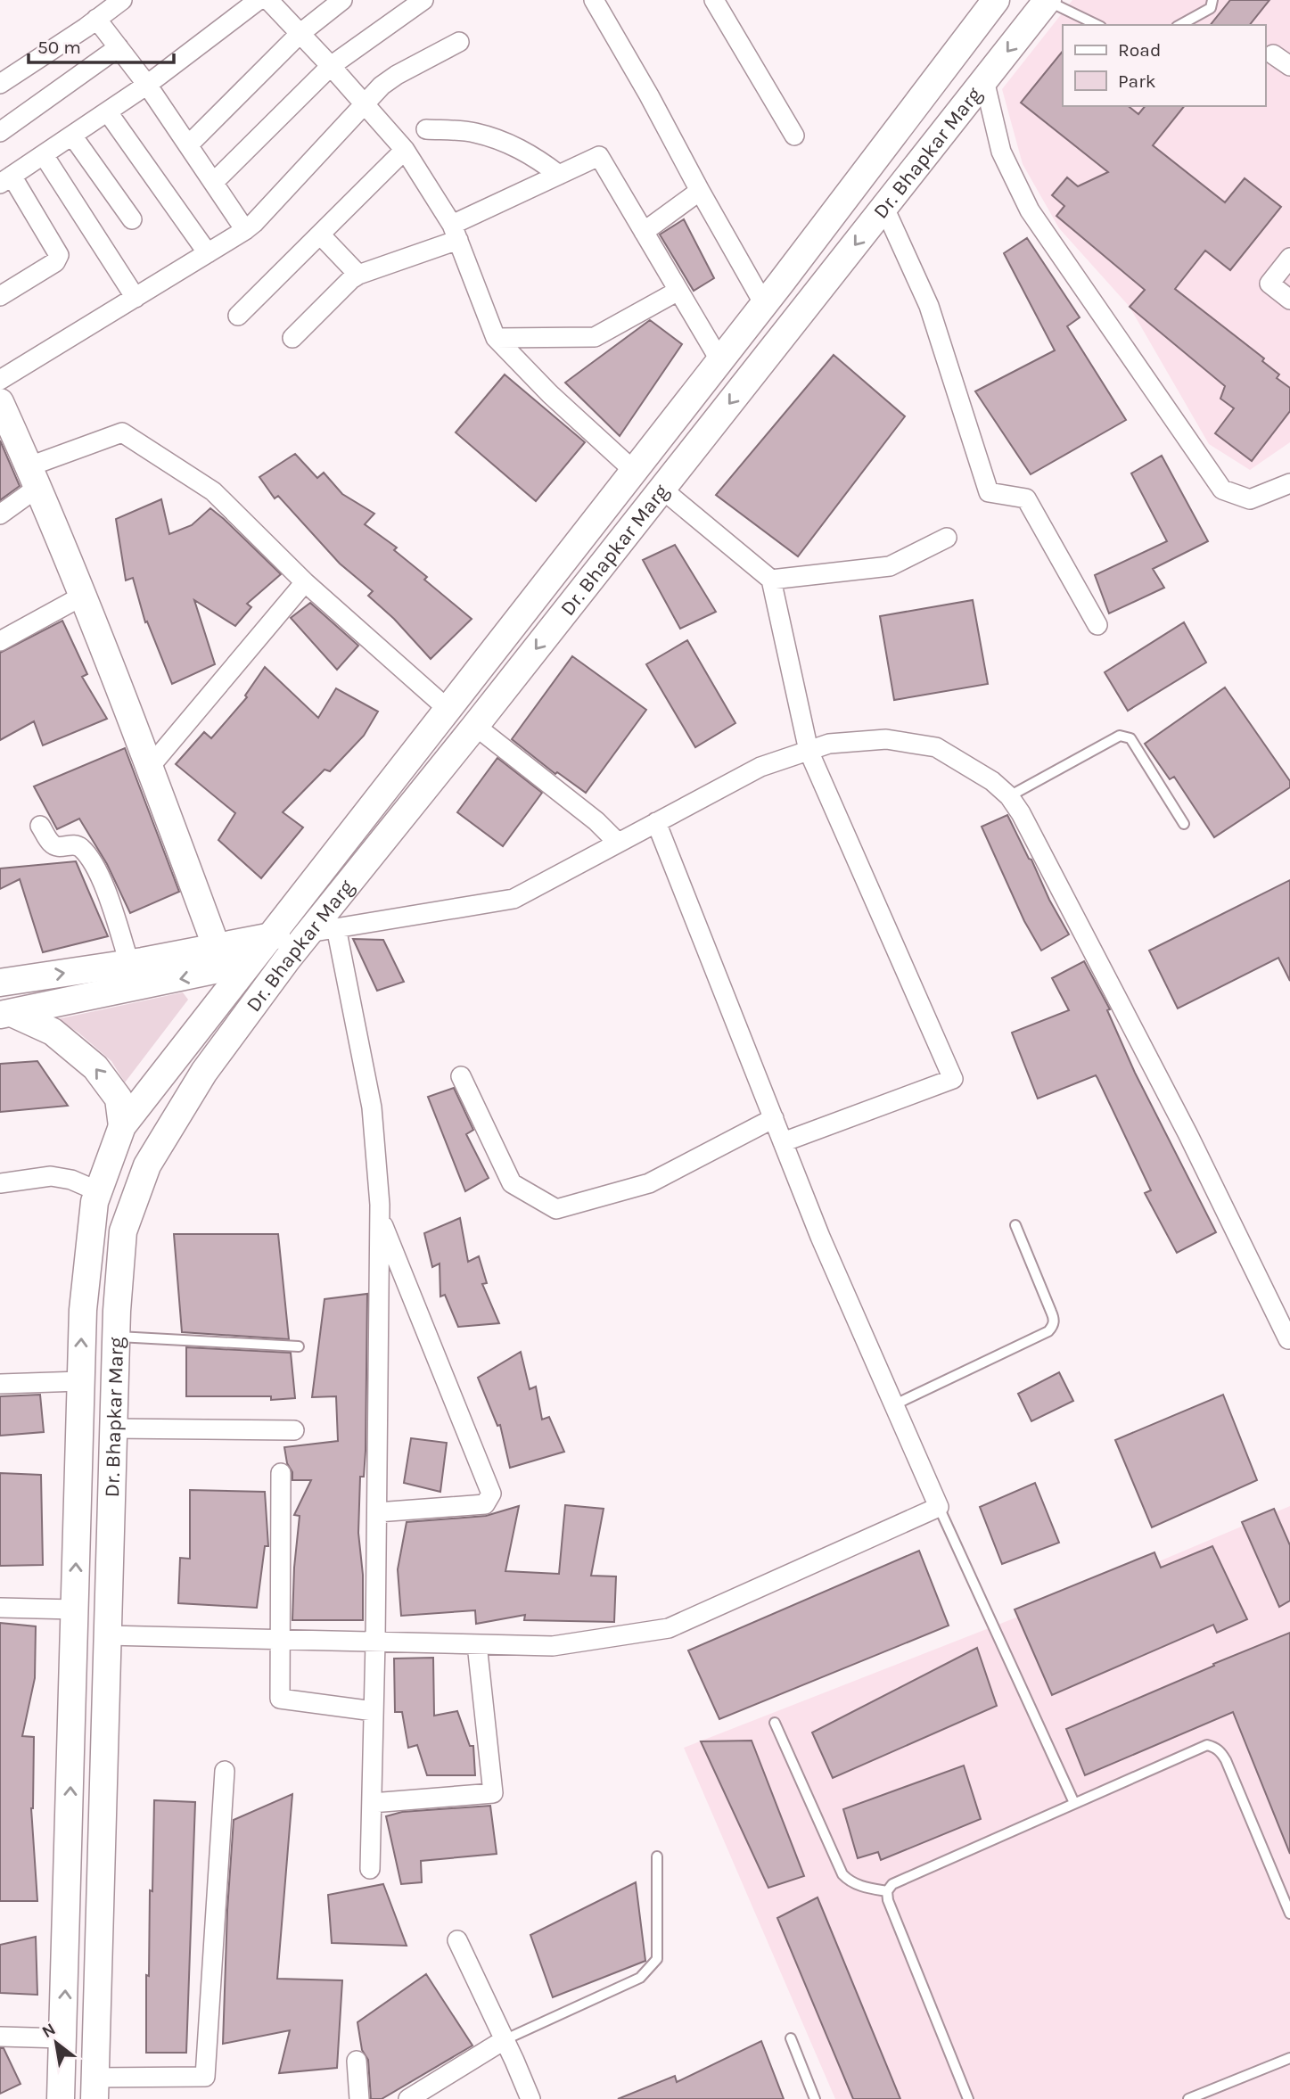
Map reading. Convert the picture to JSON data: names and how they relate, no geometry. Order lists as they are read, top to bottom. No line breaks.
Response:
{"streets":{"main road":["Dr. Bhapkar Marg"]},"legend":["Road","Park"],"scale_bar":"50 m","north":"top left"}
